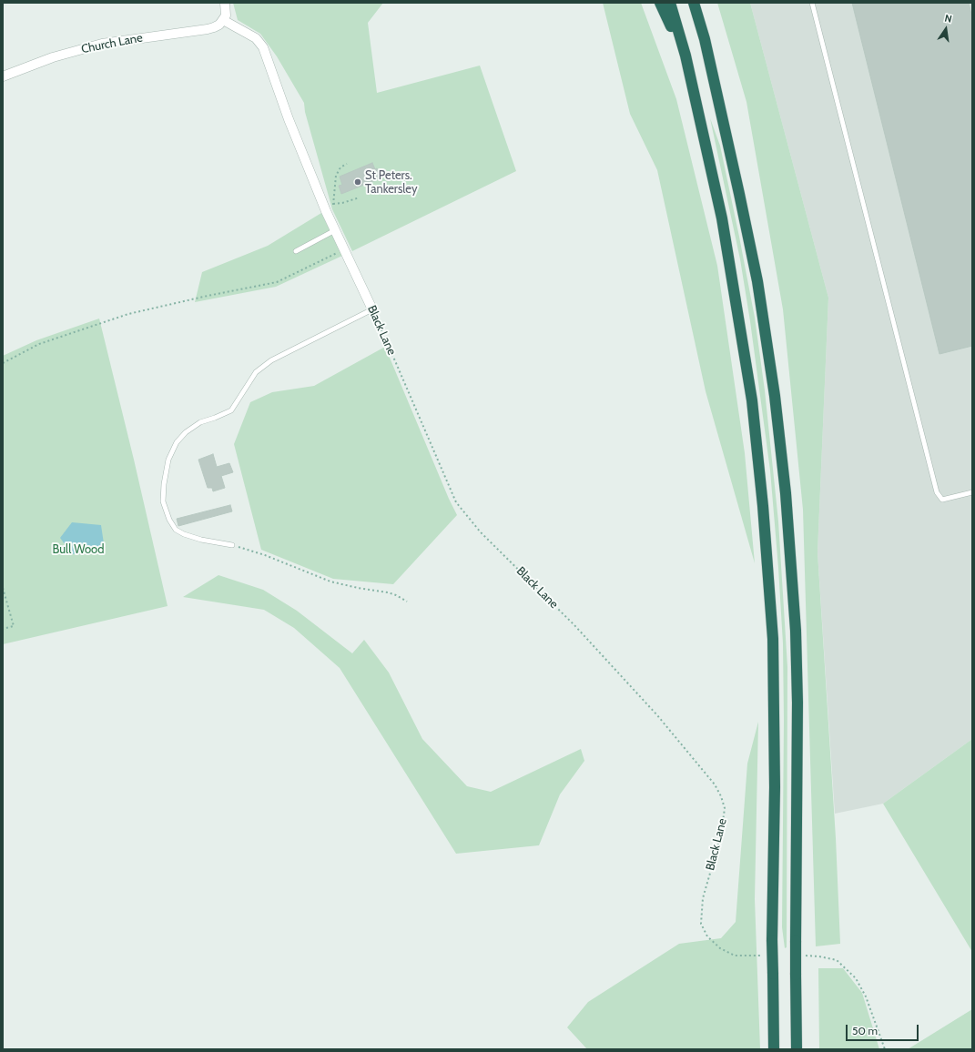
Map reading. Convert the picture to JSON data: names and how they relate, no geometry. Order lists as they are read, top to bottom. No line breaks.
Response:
{"streets":{"street":["Church Lane","Black Lane"]},"crossings":[["Church Lane","Black Lane"]],"parks":["Bull Wood"],"places":["St Peters. Tankersley"],"scale_bar":"50 m","north":"top"}
